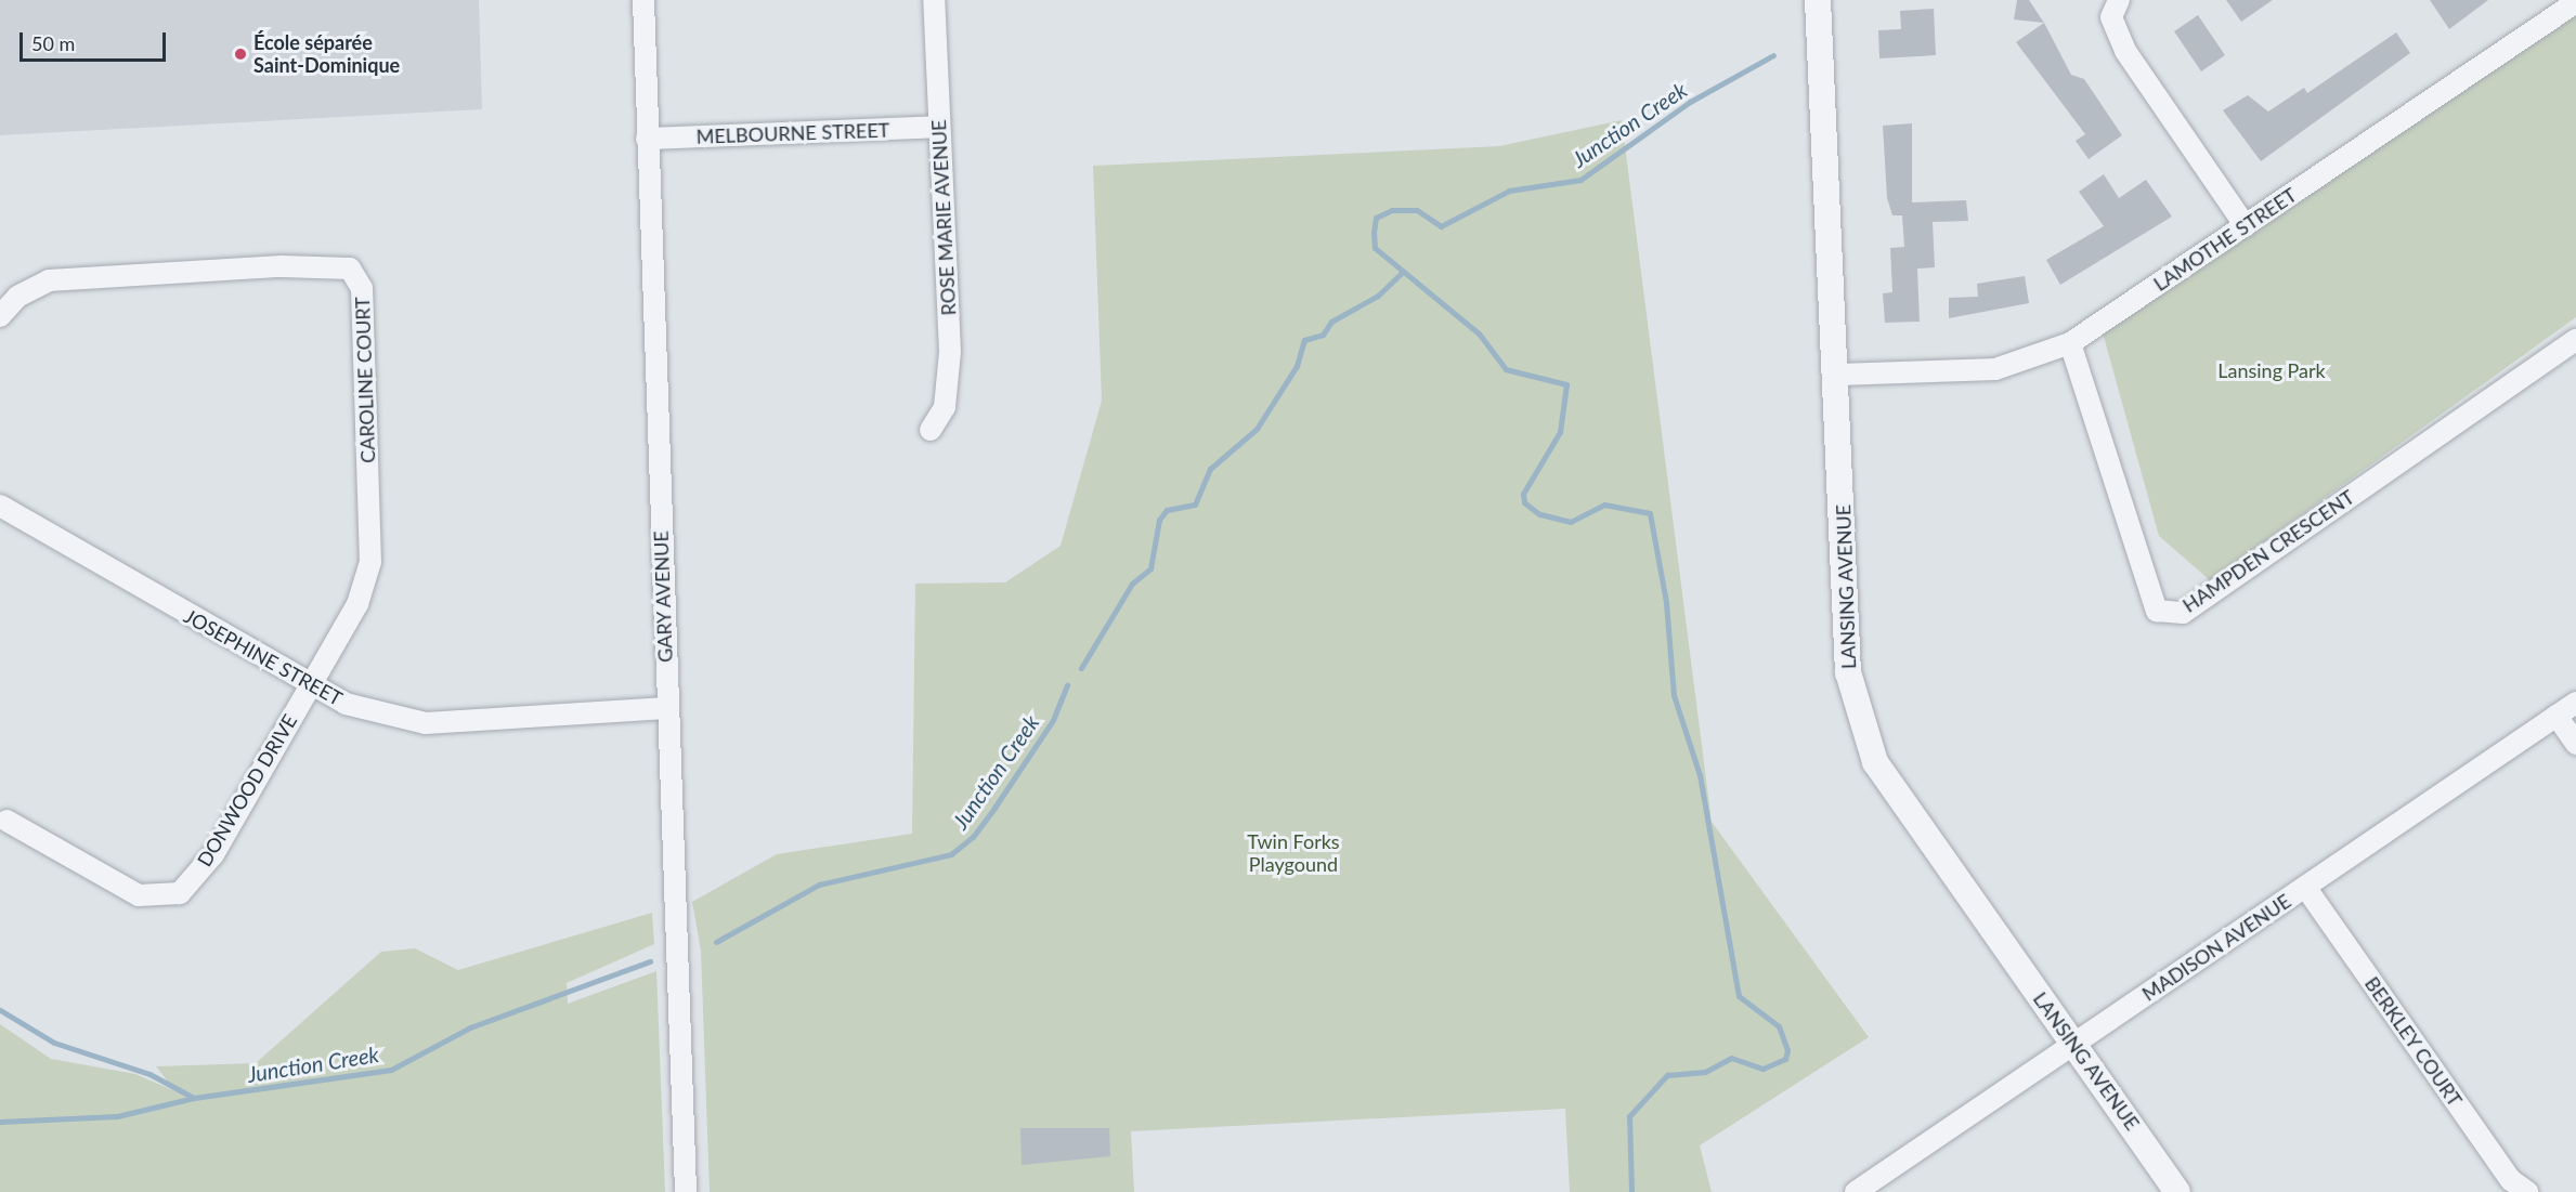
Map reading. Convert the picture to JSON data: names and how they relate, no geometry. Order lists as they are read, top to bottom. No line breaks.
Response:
{"streets":{"street":["MELBOURNE STREET","ROSE MARIE AVENUE","LAMOTHE STREET","CAROLINE COURT","HAMPDEN CRESCENT","LANSING AVENUE","GARY AVENUE","JOSEPHINE STREET","DONWOOD DRIVE","MADISON AVENUE","BERKLEY COURT"]},"crossings":[["MELBOURNE STREET","ROSE MARIE AVENUE"],["MELBOURNE STREET","GARY AVENUE"],["LAMOTHE STREET","HAMPDEN CRESCENT"],["LAMOTHE STREET","LANSING AVENUE"],["CAROLINE COURT","JOSEPHINE STREET"],["CAROLINE COURT","DONWOOD DRIVE"],["LANSING AVENUE","MADISON AVENUE"],["GARY AVENUE","JOSEPHINE STREET"],["JOSEPHINE STREET","DONWOOD DRIVE"],["MADISON AVENUE","BERKLEY COURT"]],"water":["Junction Creek"],"parks":["Lansing Park","Twin Forks Playgound"],"places":["École séparée Saint-Dominique"],"scale_bar":"50 m"}
